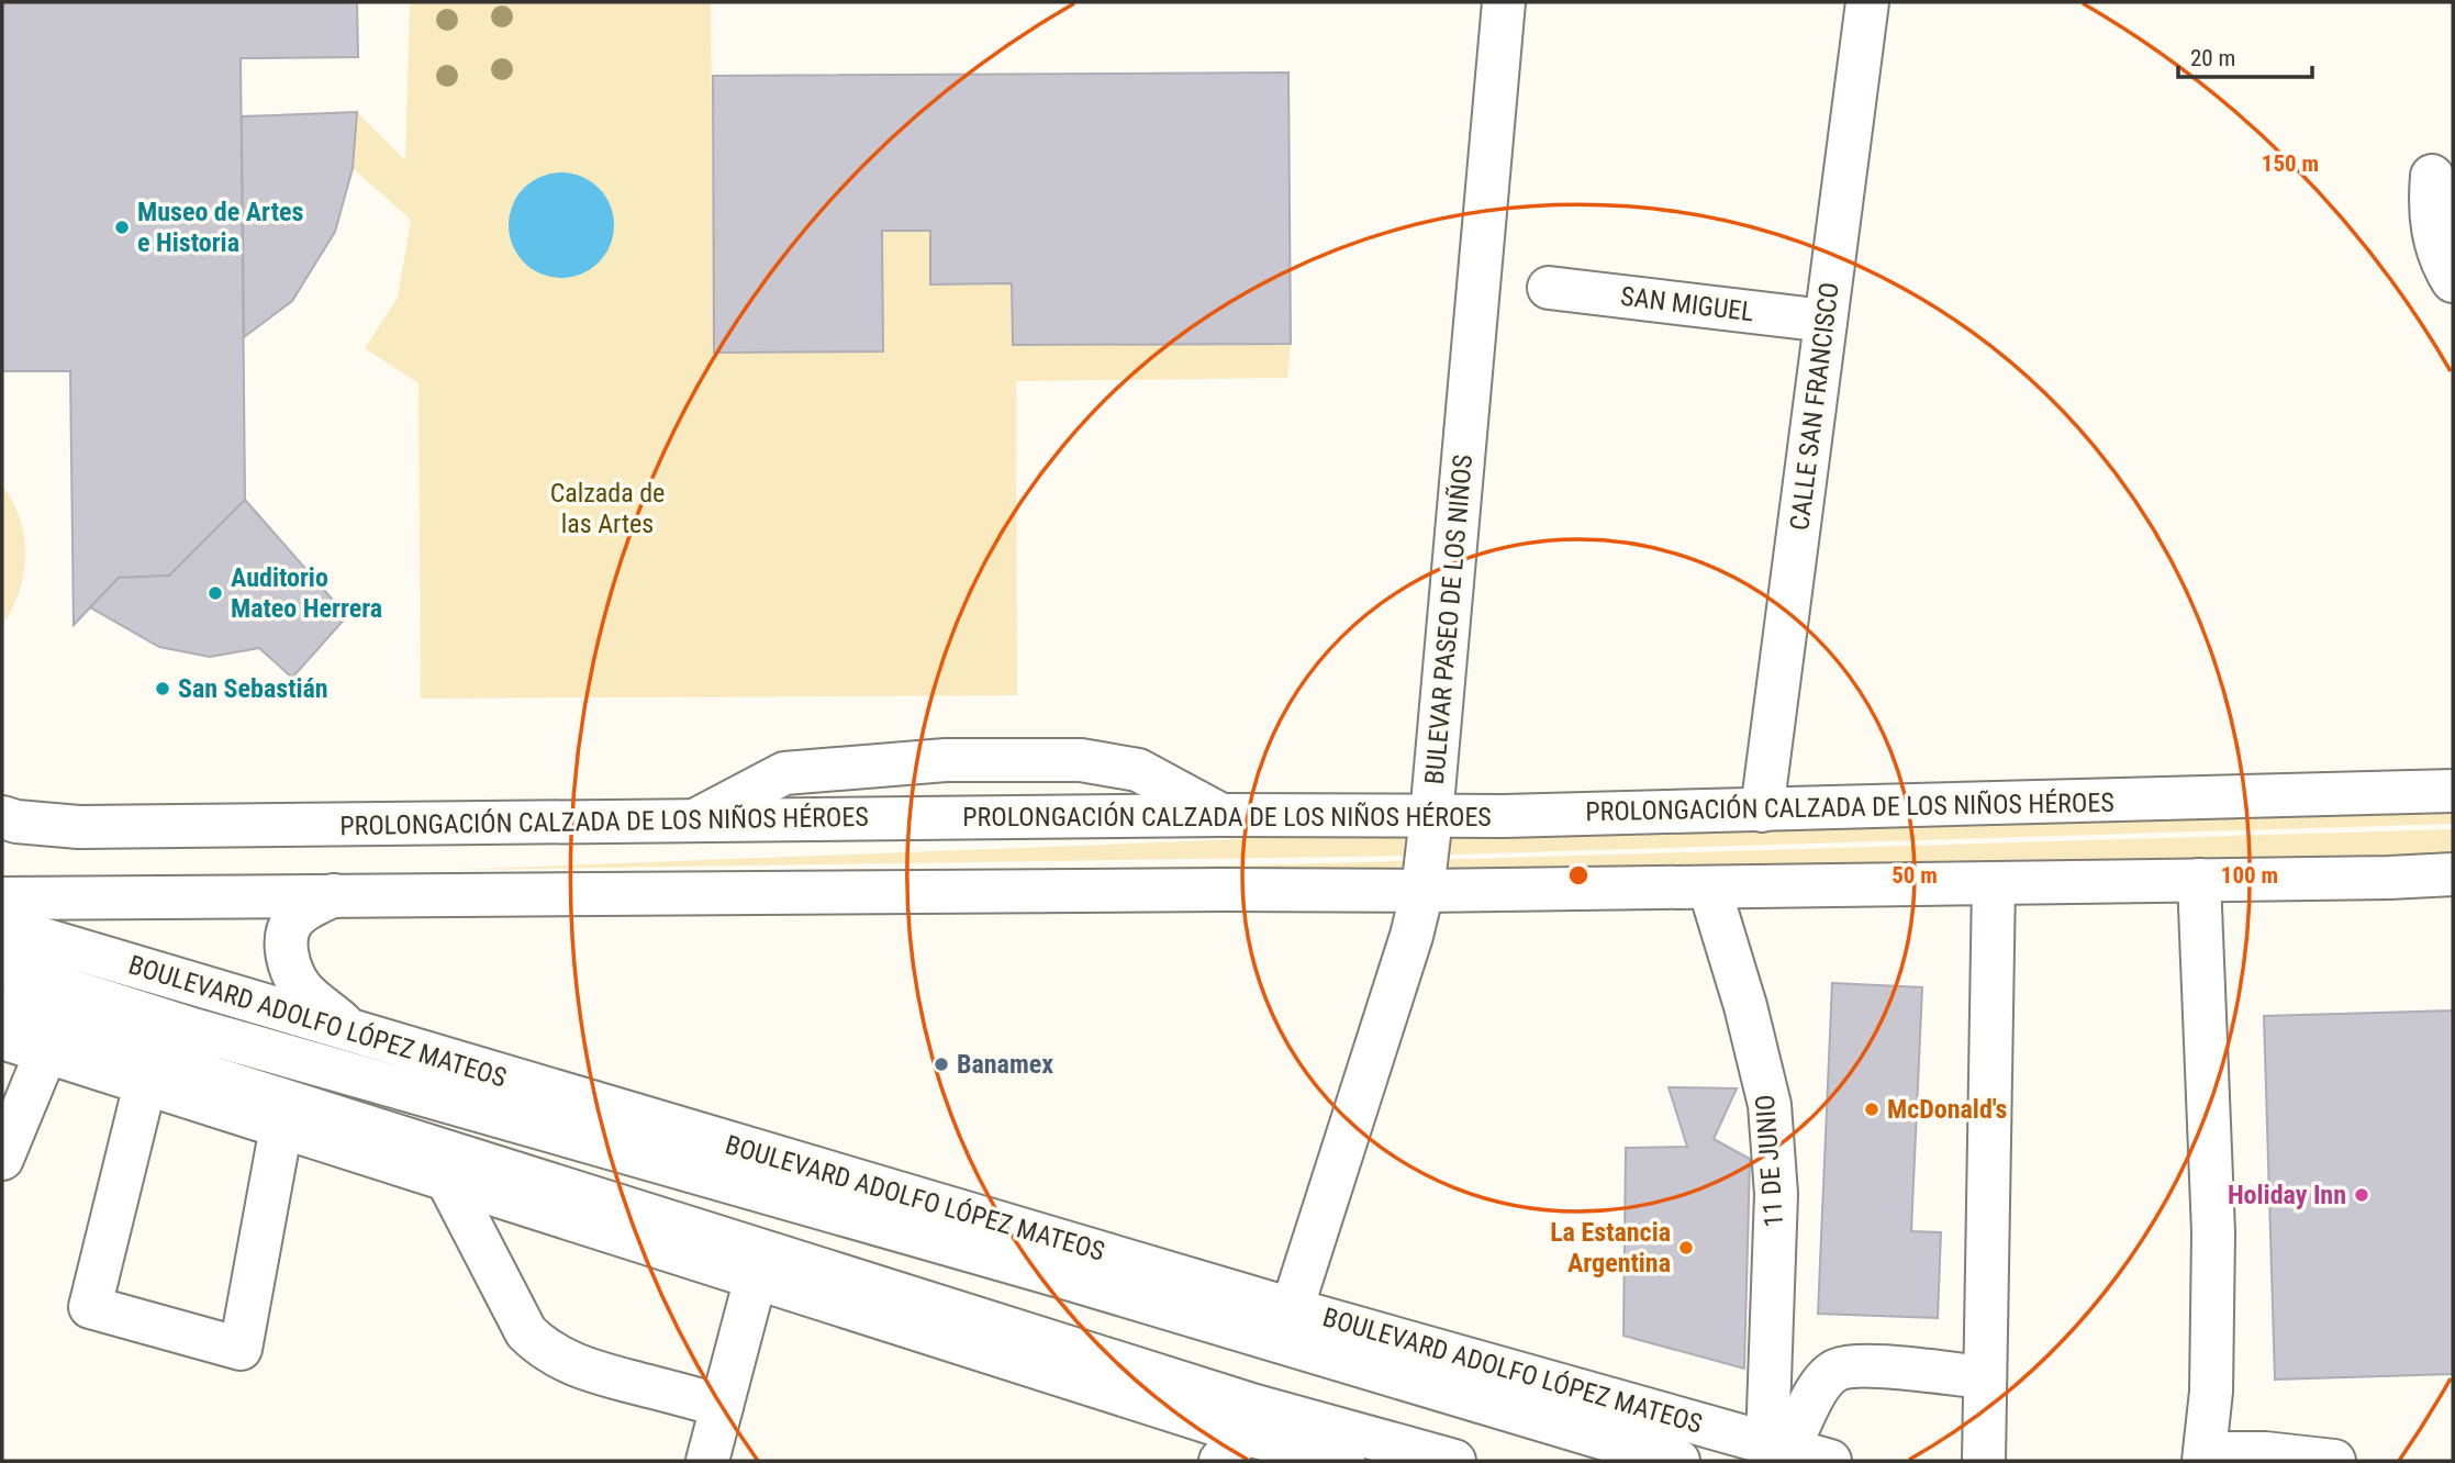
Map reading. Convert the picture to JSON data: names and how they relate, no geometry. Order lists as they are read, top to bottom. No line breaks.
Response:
{"streets":{"street":["SAN MIGUEL","CALLE SAN FRANCISCO","BULEVAR PASEO DE LOS NIÑOS","PROLONGACIÓN CALZADA DE LOS NIÑOS HÉROES","BOULEVARD ADOLFO LÓPEZ MATEOS","11 DE JUNIO"]},"crossings":[["SAN MIGUEL","CALLE SAN FRANCISCO"],["CALLE SAN FRANCISCO","PROLONGACIÓN CALZADA DE LOS NIÑOS HÉROES"],["BULEVAR PASEO DE LOS NIÑOS","PROLONGACIÓN CALZADA DE LOS NIÑOS HÉROES"],["BULEVAR PASEO DE LOS NIÑOS","BOULEVARD ADOLFO LÓPEZ MATEOS"],["BOULEVARD ADOLFO LÓPEZ MATEOS","11 DE JUNIO"]],"parks":["Calzada de las Artes"],"places":["Museo de Artes e Historia","Auditorio Mateo Herrera","San Sebastián","Banamex","McDonald's","Holiday Inn","La Estancia Argentina"],"scale_bar":"20 m","rings":["150 m","50 m","100 m"]}
